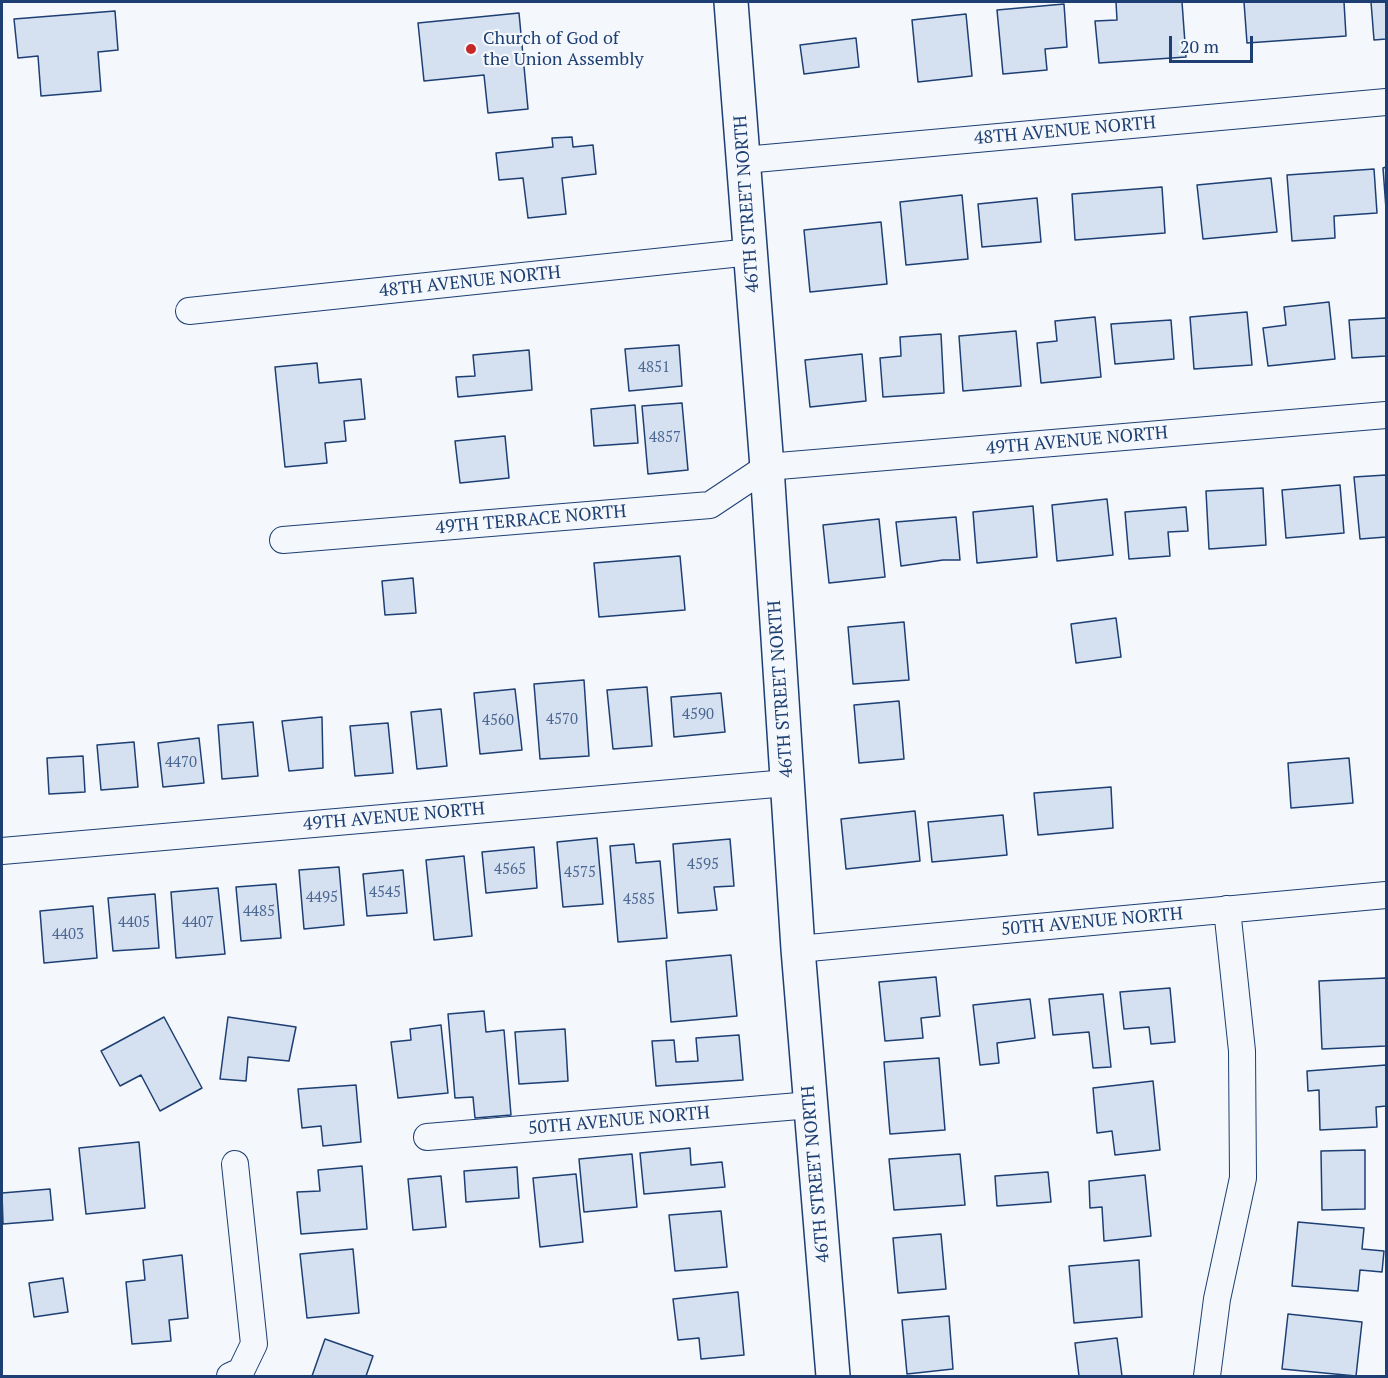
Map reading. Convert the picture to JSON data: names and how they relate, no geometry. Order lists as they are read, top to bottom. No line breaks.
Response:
{"streets":{"street":["48TH AVENUE NORTH","46TH STREET NORTH","49TH AVENUE NORTH","49TH TERRACE NORTH","50TH AVENUE NORTH"]},"crossings":[["48TH AVENUE NORTH","46TH STREET NORTH"],["46TH STREET NORTH","49TH AVENUE NORTH"],["46TH STREET NORTH","49TH TERRACE NORTH"],["46TH STREET NORTH","50TH AVENUE NORTH"],["49TH AVENUE NORTH","49TH TERRACE NORTH"]],"places":["Church of God of the Union Assembly"],"house_numbers":["4851","4857","4590","4570","4560","4470","4595","4565","4575","4545","4495","4585","4485","4405","4407","4403"],"scale_bar":"20 m"}
